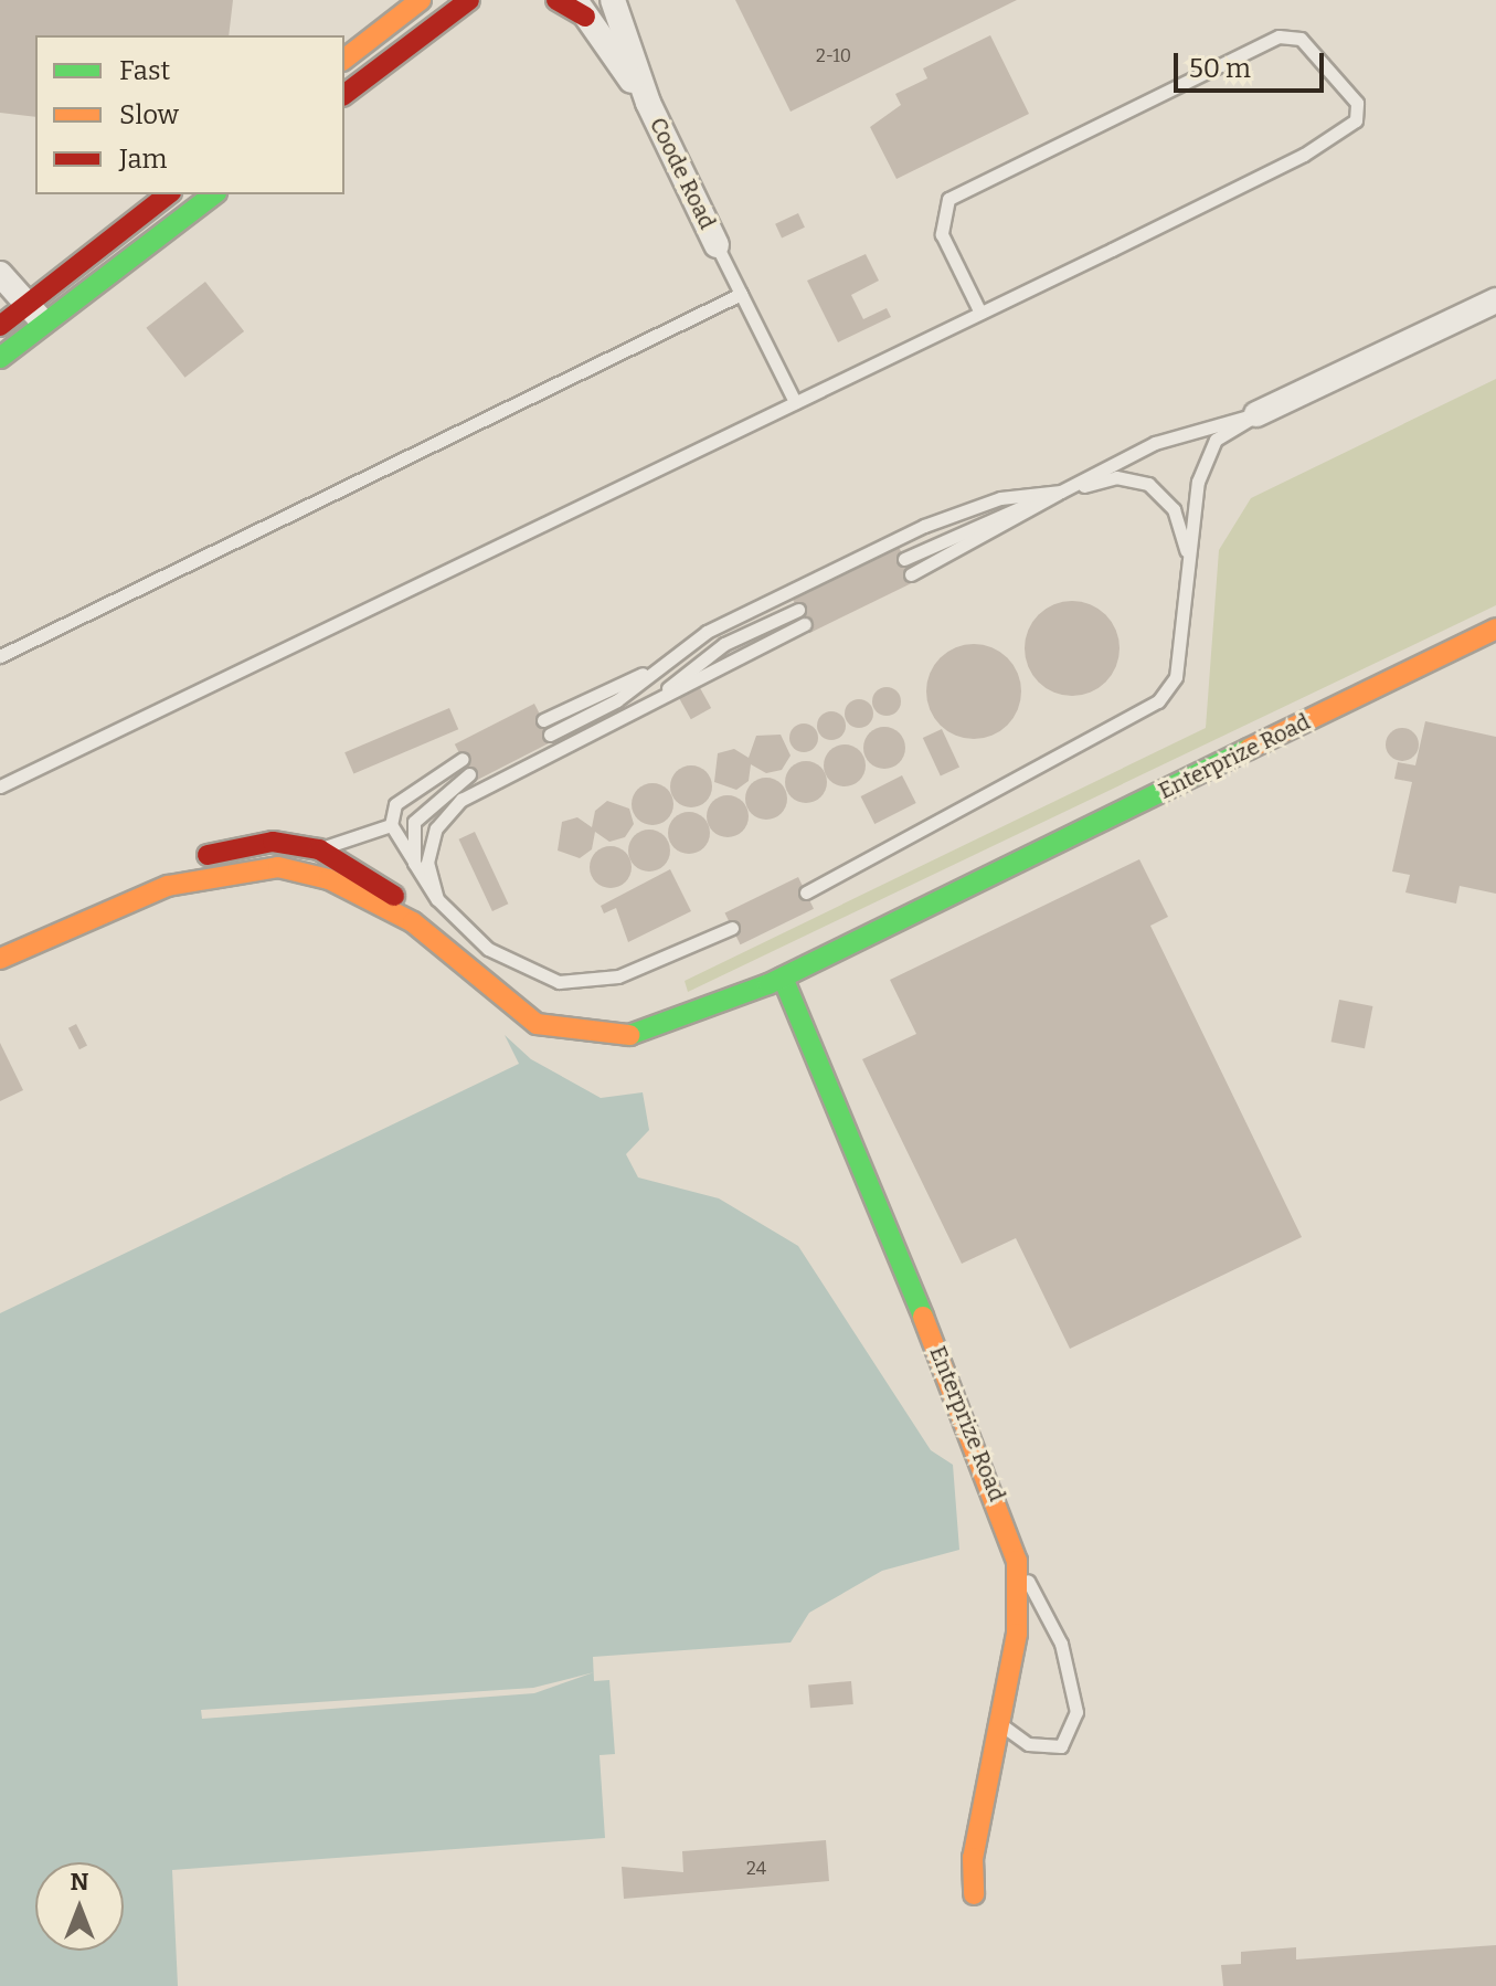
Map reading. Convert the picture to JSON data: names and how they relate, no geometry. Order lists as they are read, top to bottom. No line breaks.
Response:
{"streets":{"street":["Coode Road","Enterprize Road"]},"house_numbers":["2-10","24"],"legend":["Fast","Slow","Jam"],"scale_bar":"50 m","north":"top"}
